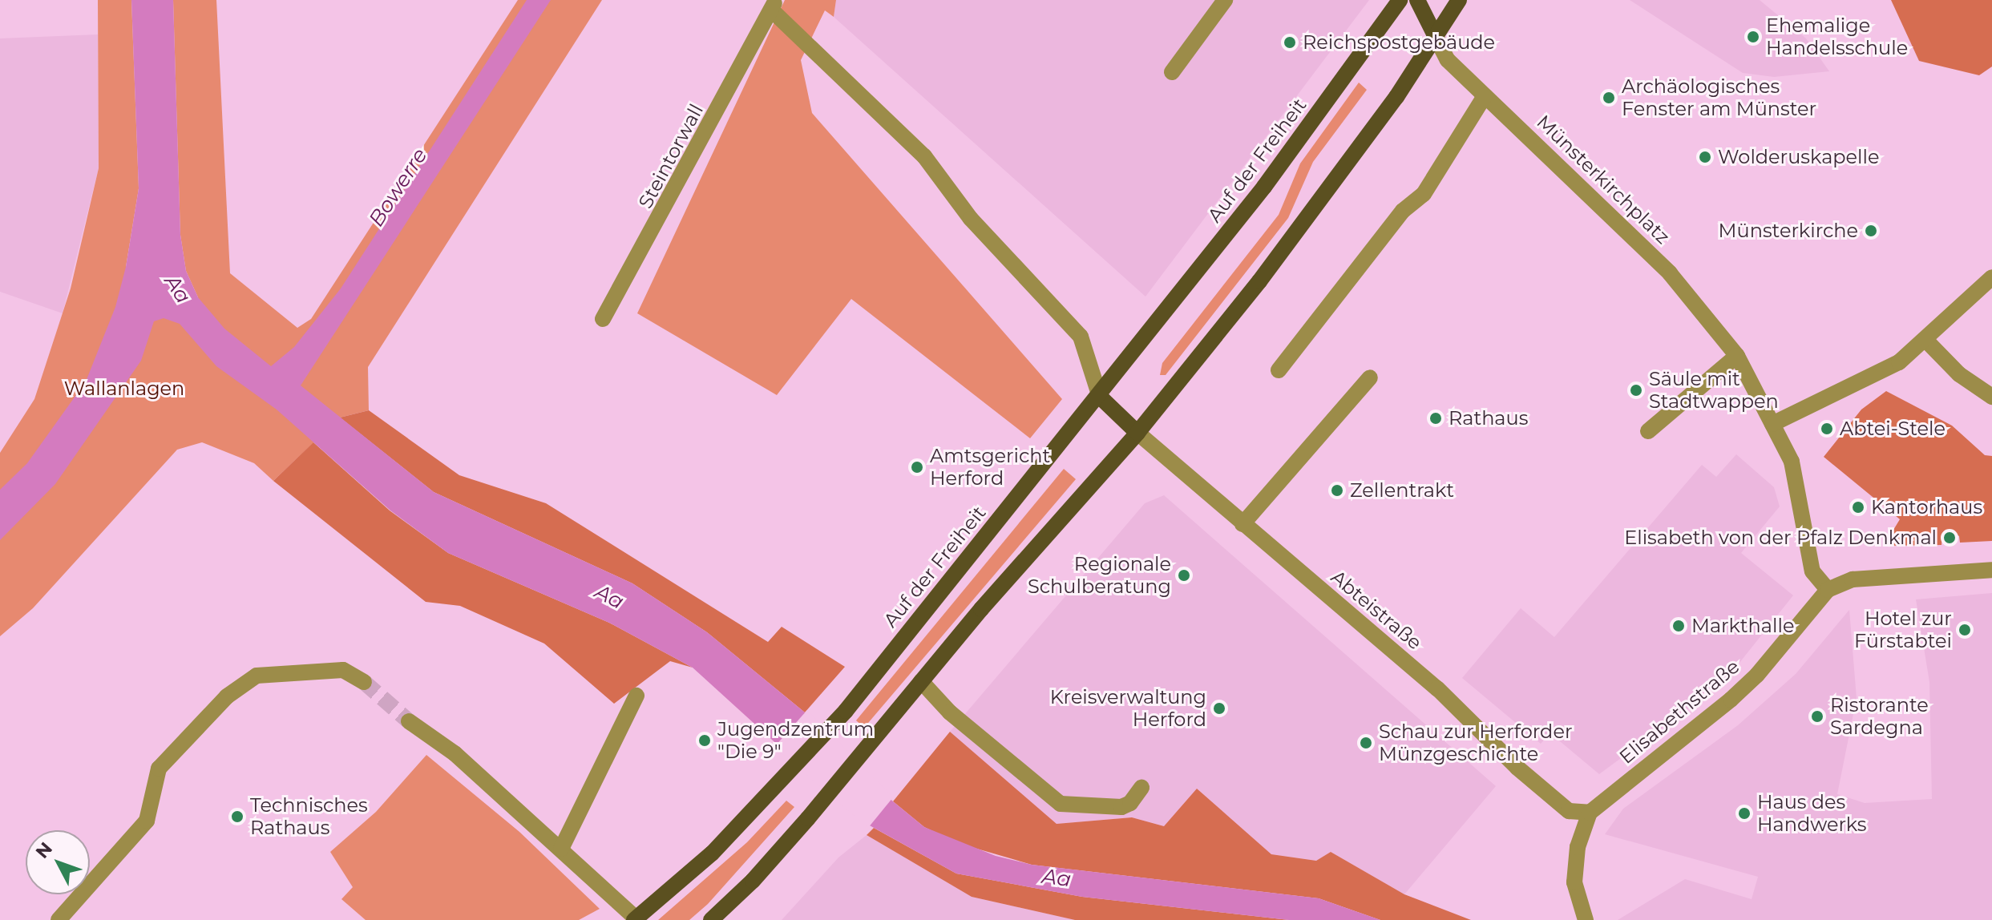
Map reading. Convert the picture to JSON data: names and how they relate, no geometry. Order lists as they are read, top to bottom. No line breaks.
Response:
{"streets":{"main road":["Auf der Freiheit"],"street":["Steintorwall","Münsterkirchplatz","Abteistraße","Elisabethstraße"]},"crossings":[["Münsterkirchplatz","Elisabethstraße"],["Abteistraße","Elisabethstraße"]],"water":["Bowerre","Aa"],"parks":["Wallanlagen"],"places":["Ehemalige Handelsschule","Reichspostgebäude","Archäologisches Fenster am Münster","Wolderuskapelle","Münsterkirche","Säule mit Stadtwappen","Rathaus","Abtei-Stele","Amtsgericht Herford","Zellentrakt","Kantorhaus","Elisabeth von der Pfalz Denkmal","Regionale Schulberatung","Markthalle","Hotel zur Fürstabtei","Kreisverwaltung Herford","Ristorante Sardegna","Jugendzentrum \"Die 9\"","Schau zur Herforder Münzgeschichte","Haus des Handwerks","Technisches Rathaus"],"north":"top left"}
